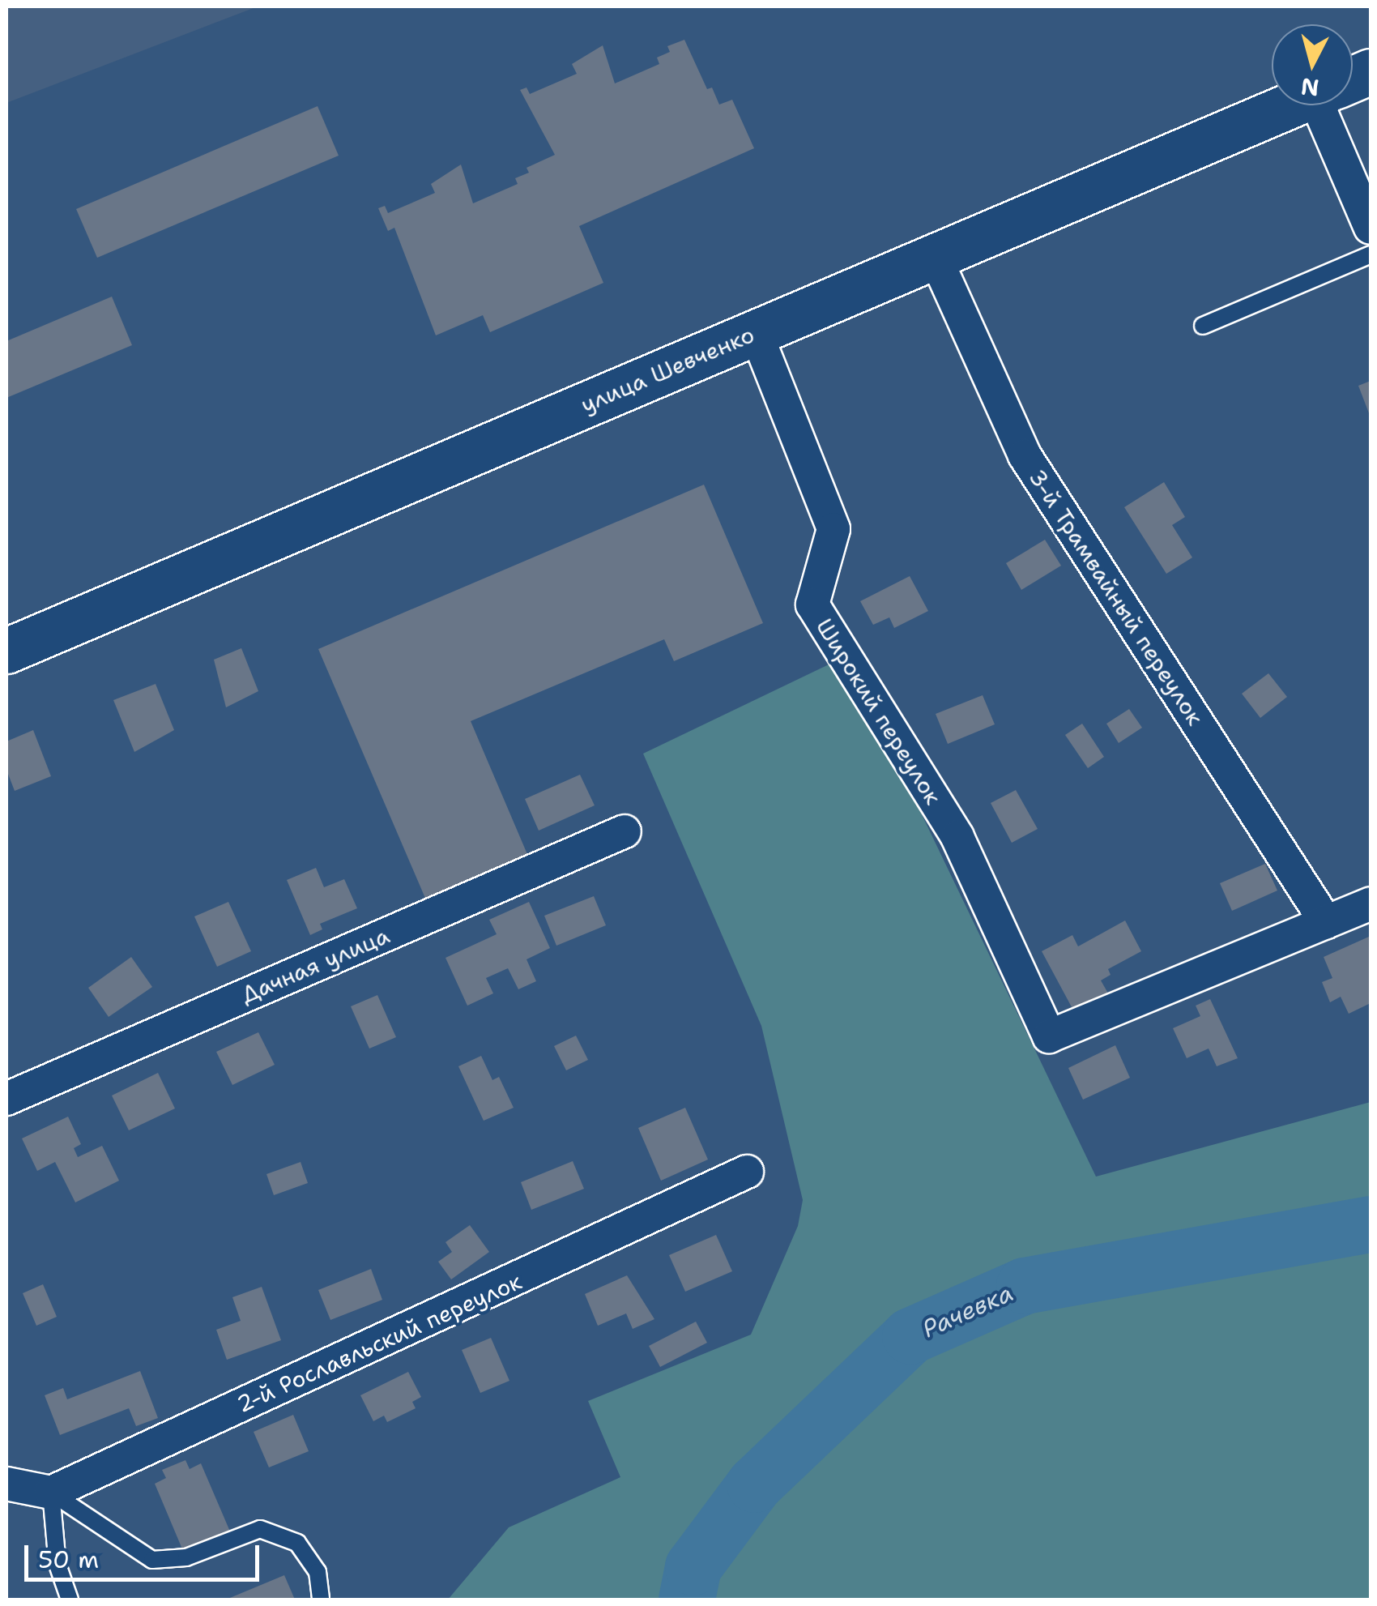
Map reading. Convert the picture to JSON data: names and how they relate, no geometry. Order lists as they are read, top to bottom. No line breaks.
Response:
{"streets":{"main road":["улица Шевченко"],"street":["3-й Трамвайный переулок","Широкий переулок","Дачная улица","2-й Рославльский переулок"]},"crossings":[["улица Шевченко","3-й Трамвайный переулок"],["улица Шевченко","Широкий переулок"],["3-й Трамвайный переулок","Широкий переулок"]],"water":["Рачевка"],"scale_bar":"50 m","north":"bottom"}
